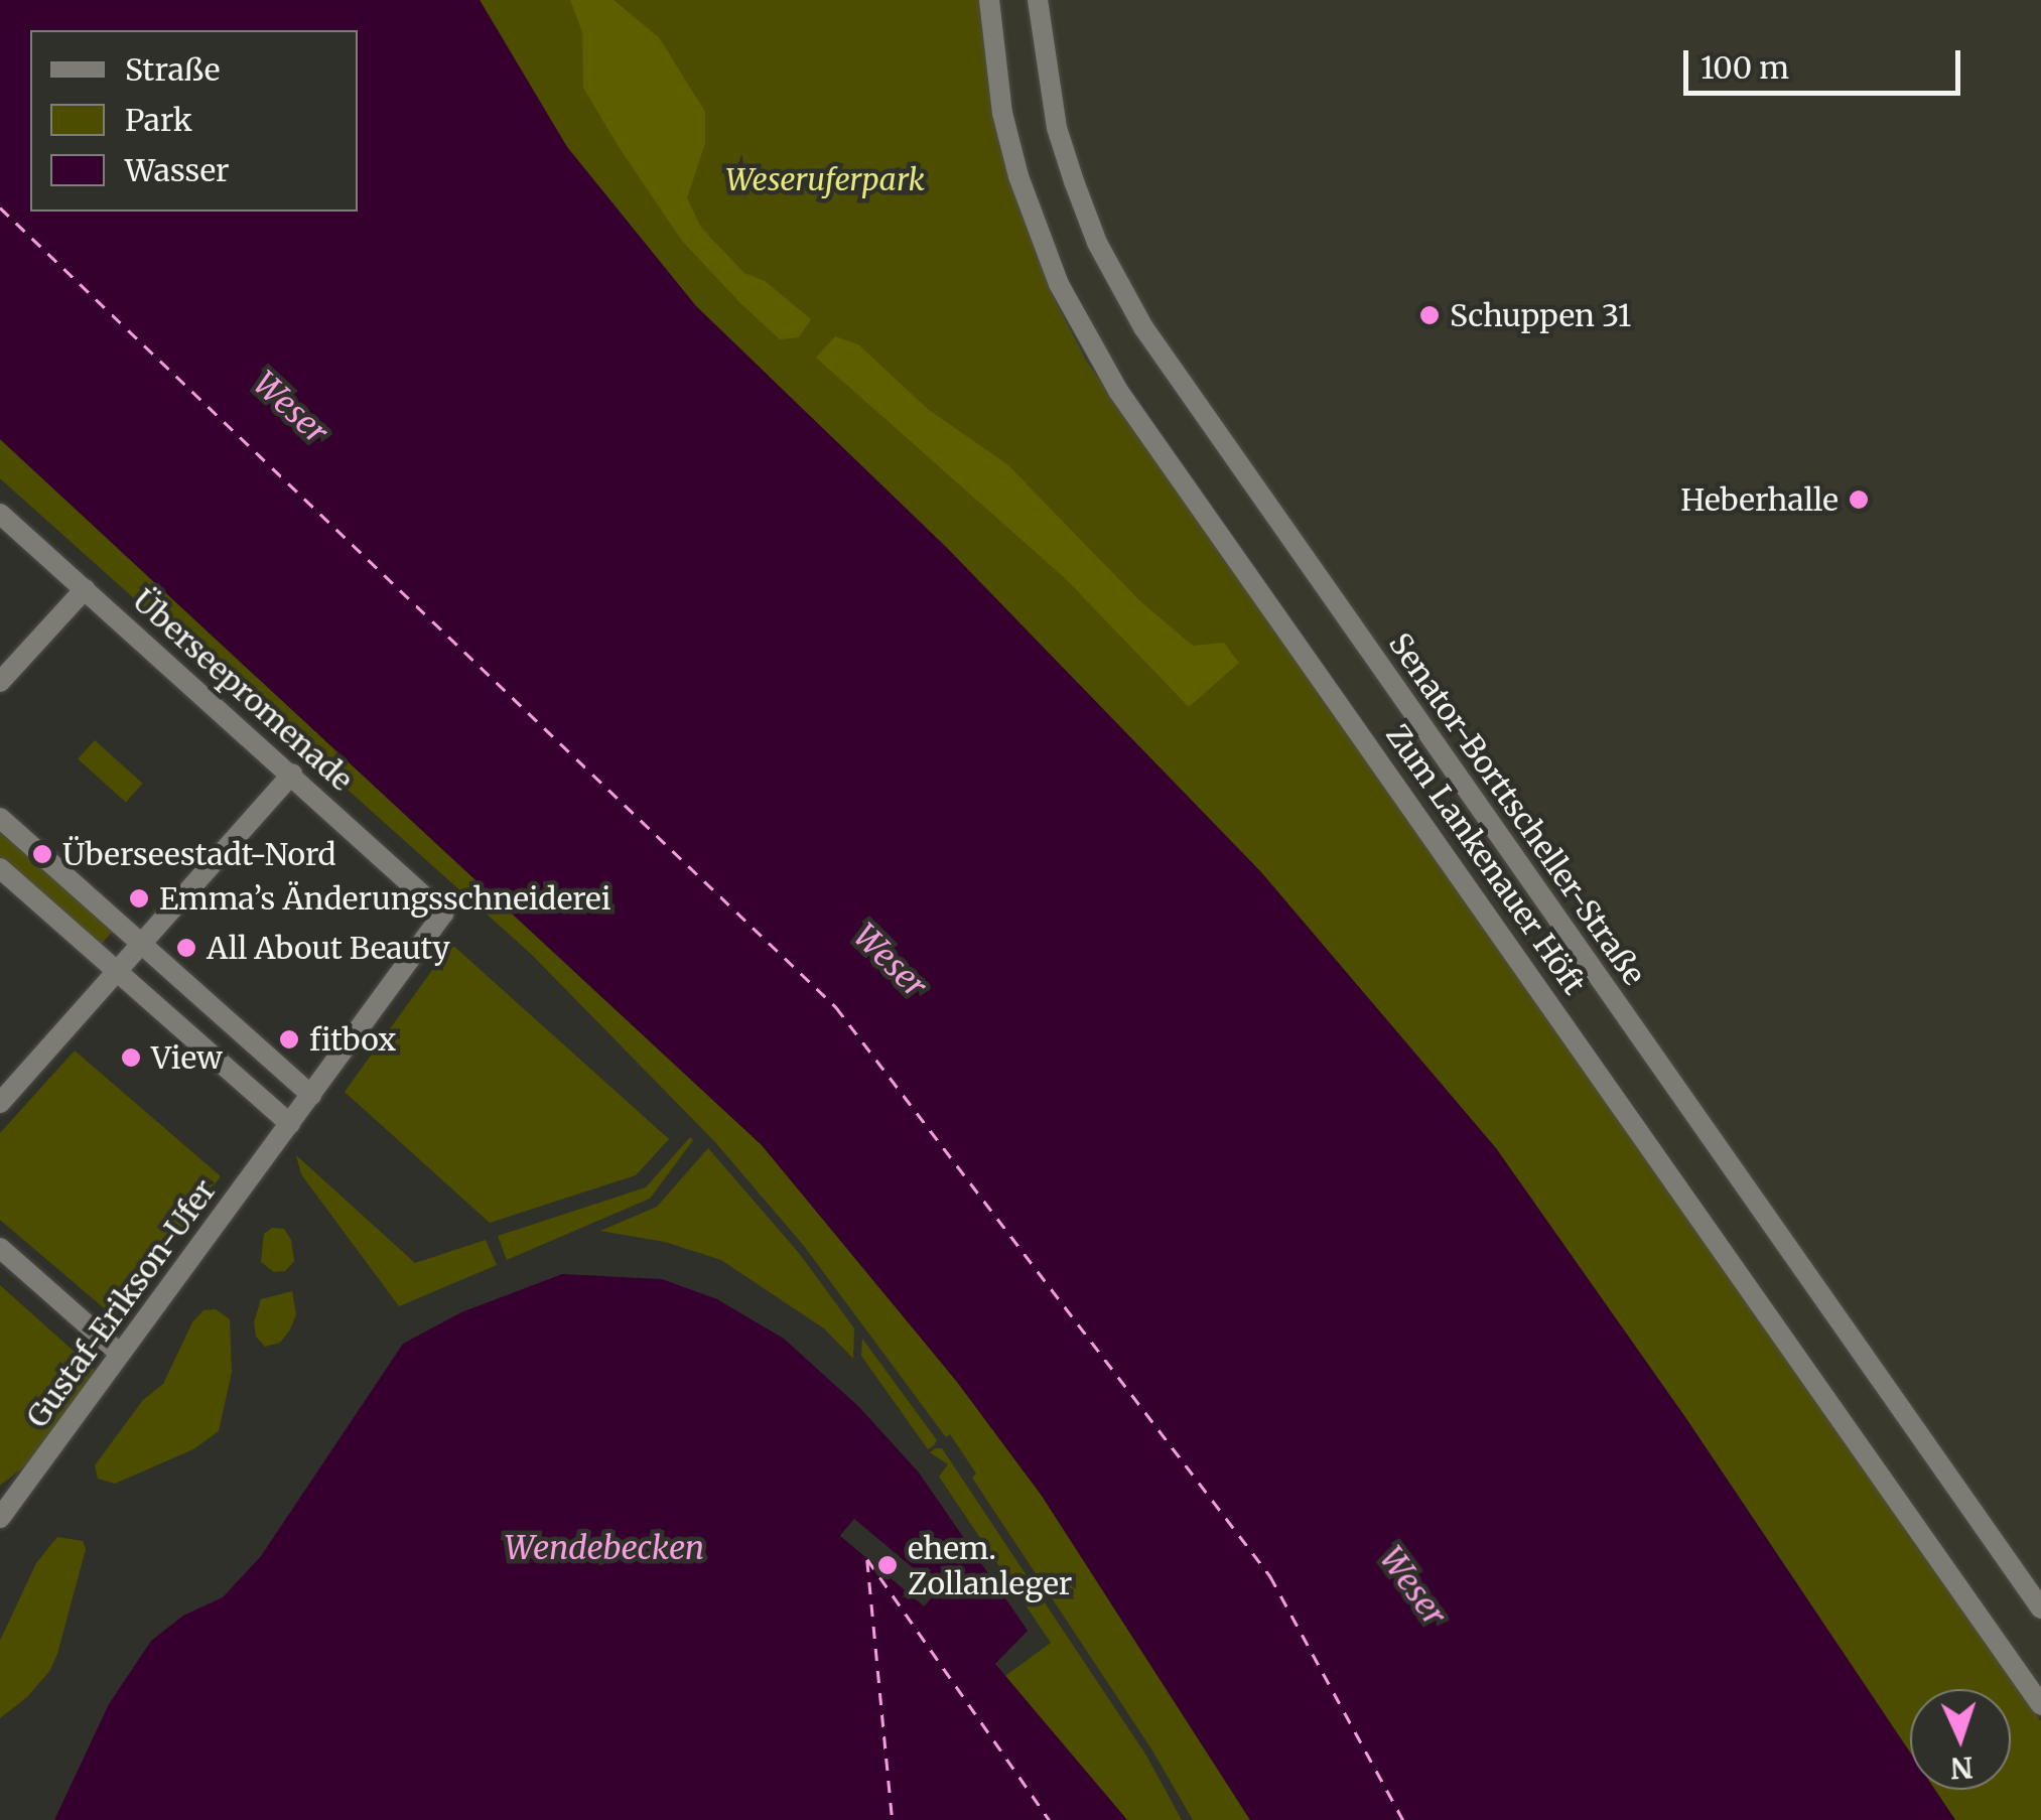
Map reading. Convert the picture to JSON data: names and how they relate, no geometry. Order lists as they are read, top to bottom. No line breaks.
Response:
{"streets":{"street":["Überseepromenade","Senator-Borttscheller-Straße","Zum Lankenauer Höft","Gustaf-Erikson-Ufer"]},"crossings":[["Überseepromenade","Gustaf-Erikson-Ufer"]],"water":["Weser","Wendebecken"],"parks":["Weseruferpark"],"places":["Schuppen 31","Heberhalle","Überseestadt-Nord","Emma’s Änderungsschneiderei","All About Beauty","fitbox","View","ehem. Zollanleger"],"legend":["Straße","Park","Wasser"],"scale_bar":"100 m","north":"bottom"}
